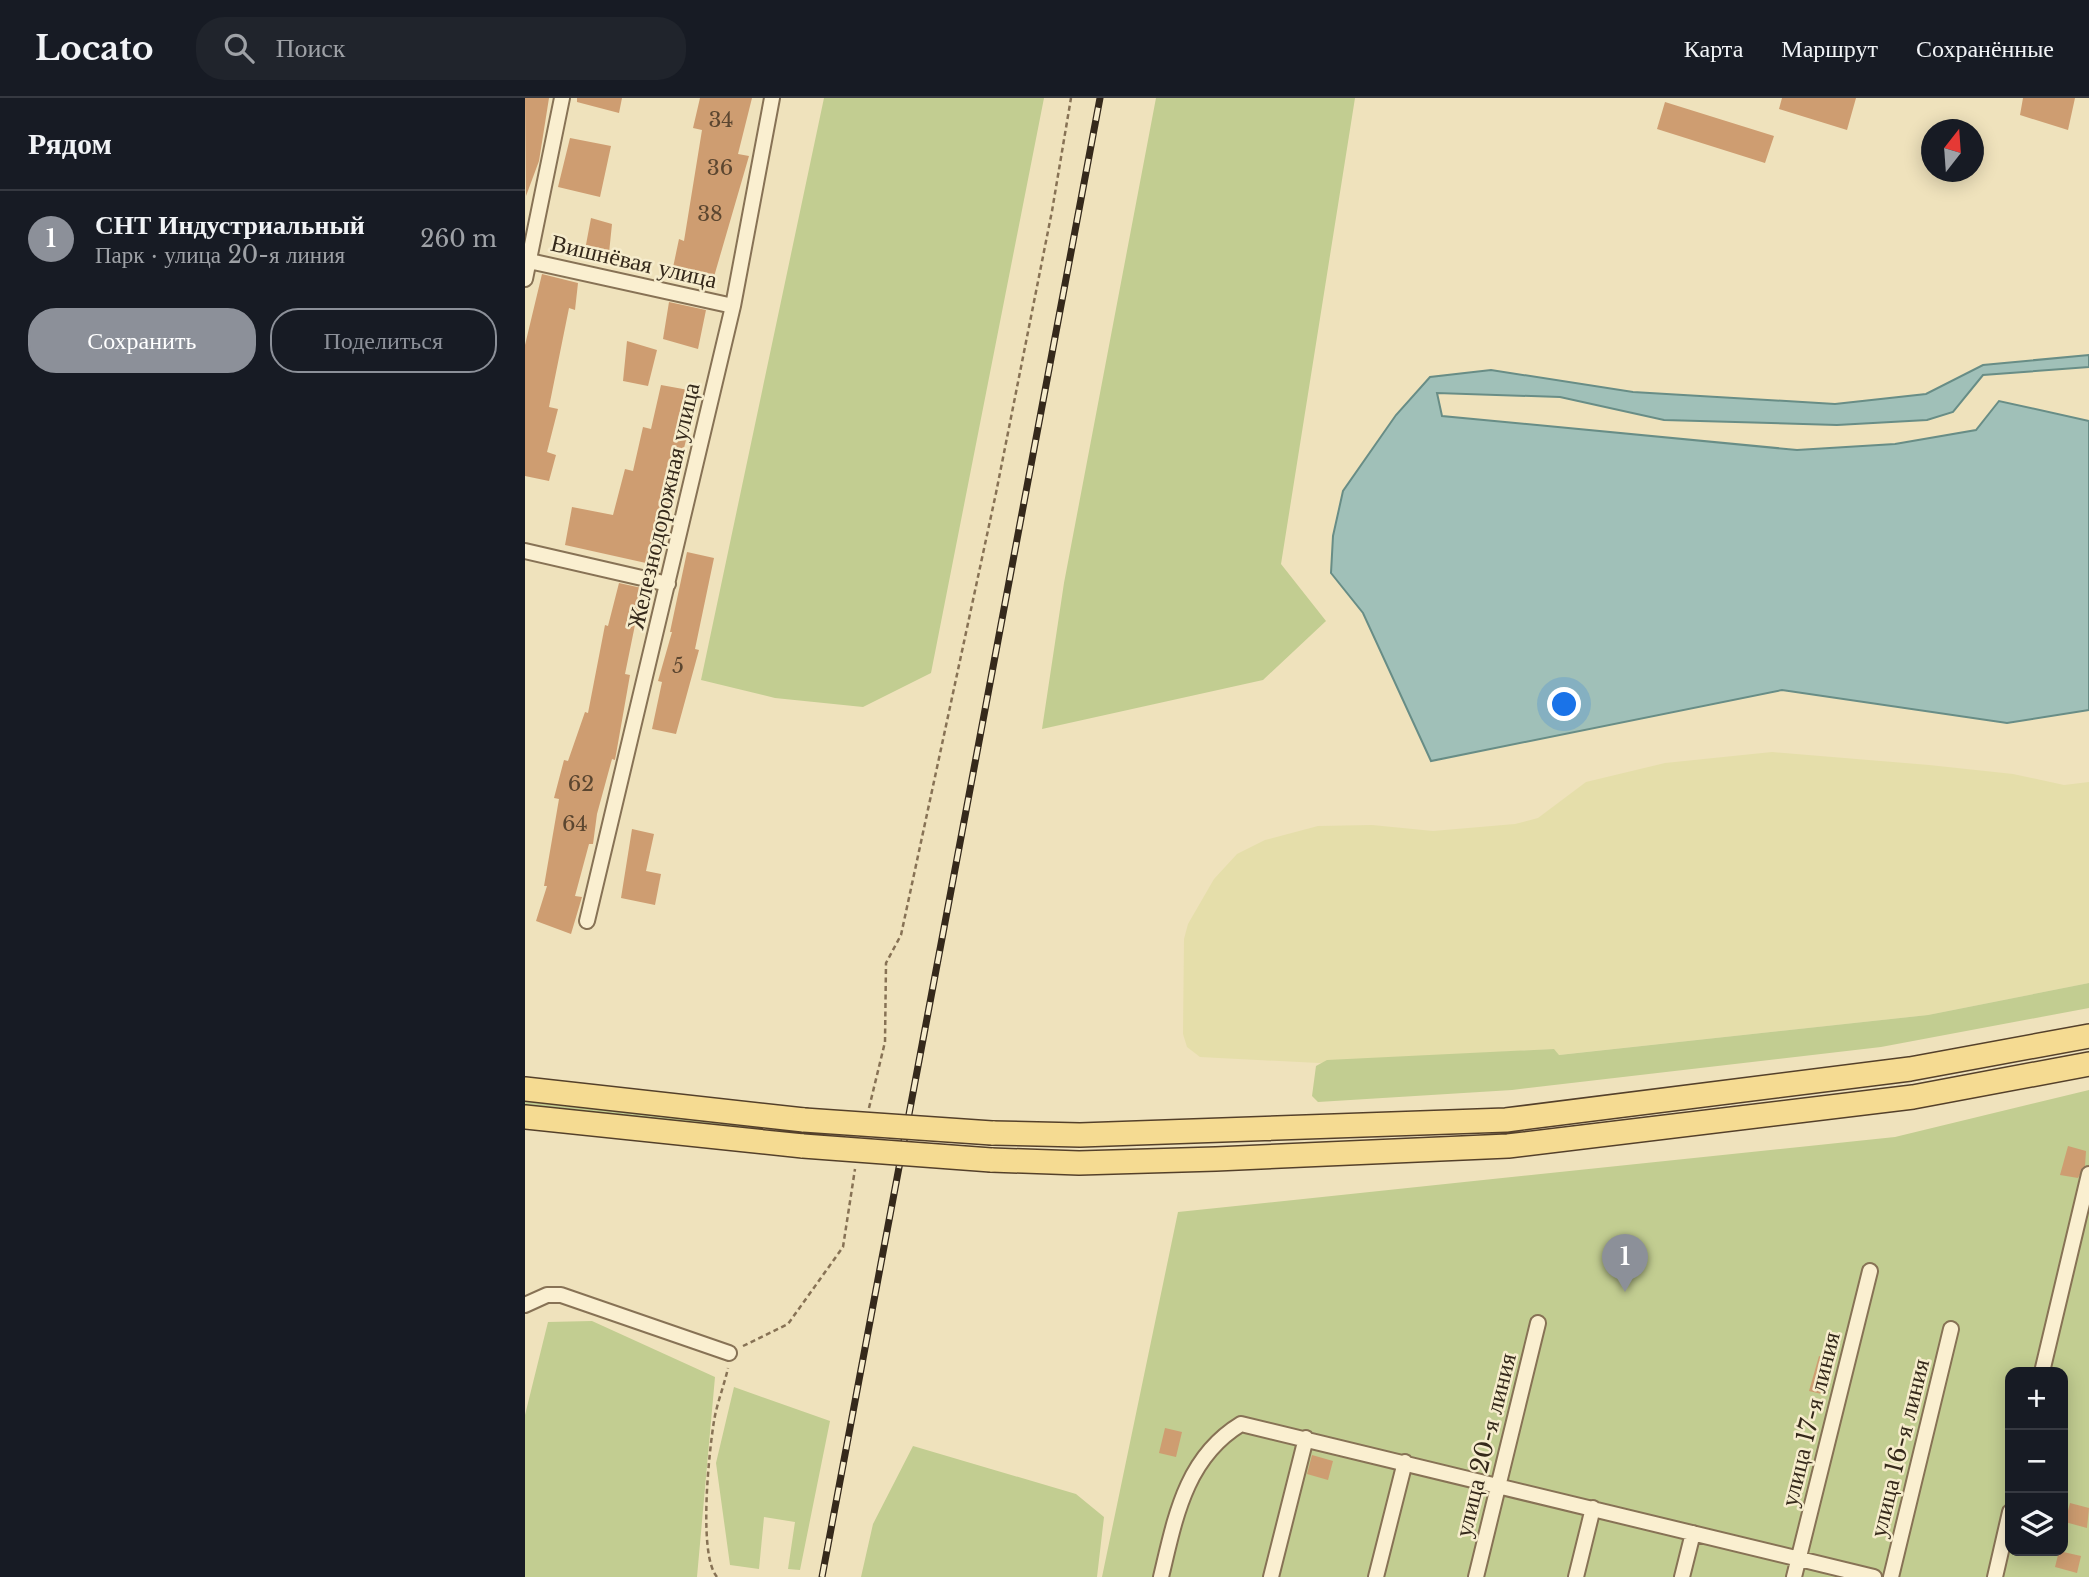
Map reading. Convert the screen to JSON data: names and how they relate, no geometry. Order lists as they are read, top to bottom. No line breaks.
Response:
{"streets":{"street":["Вишнёвая улица","Железнодорожная улица","улица 17-я линия","улица 20-я линия","улица 16-я линия"]},"crossings":[["Вишнёвая улица","Железнодорожная улица"]],"house_numbers":["34","36","38","5","62","64"],"north":"top","page":{"header":"Locato","search":"Поиск","nav":["Карта","Маршрут","Сохранённые"],"heading":"Рядом","list":[{"mark":"1","name":"СНТ Индустриальный","note":"Парк · улица 20-я линия","value":"260 m"}],"buttons":["Сохранить","Поделиться"],"pins":"1","map_buttons":["+","−"]}}
